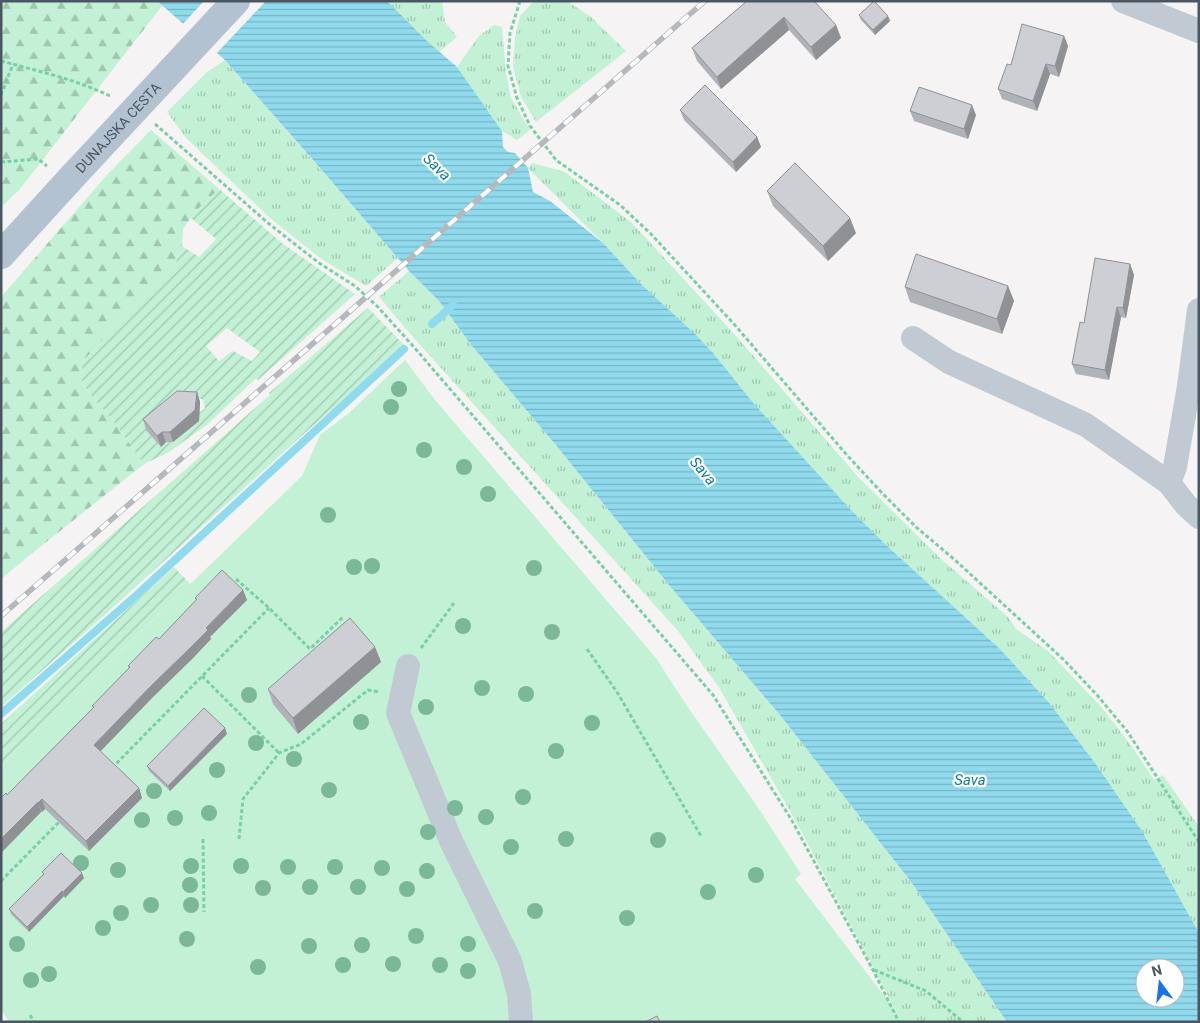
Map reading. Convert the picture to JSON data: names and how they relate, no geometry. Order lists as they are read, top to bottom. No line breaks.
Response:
{"streets":{"main road":["DUNAJSKA CESTA"]},"water":["Sava"],"north":"top"}
